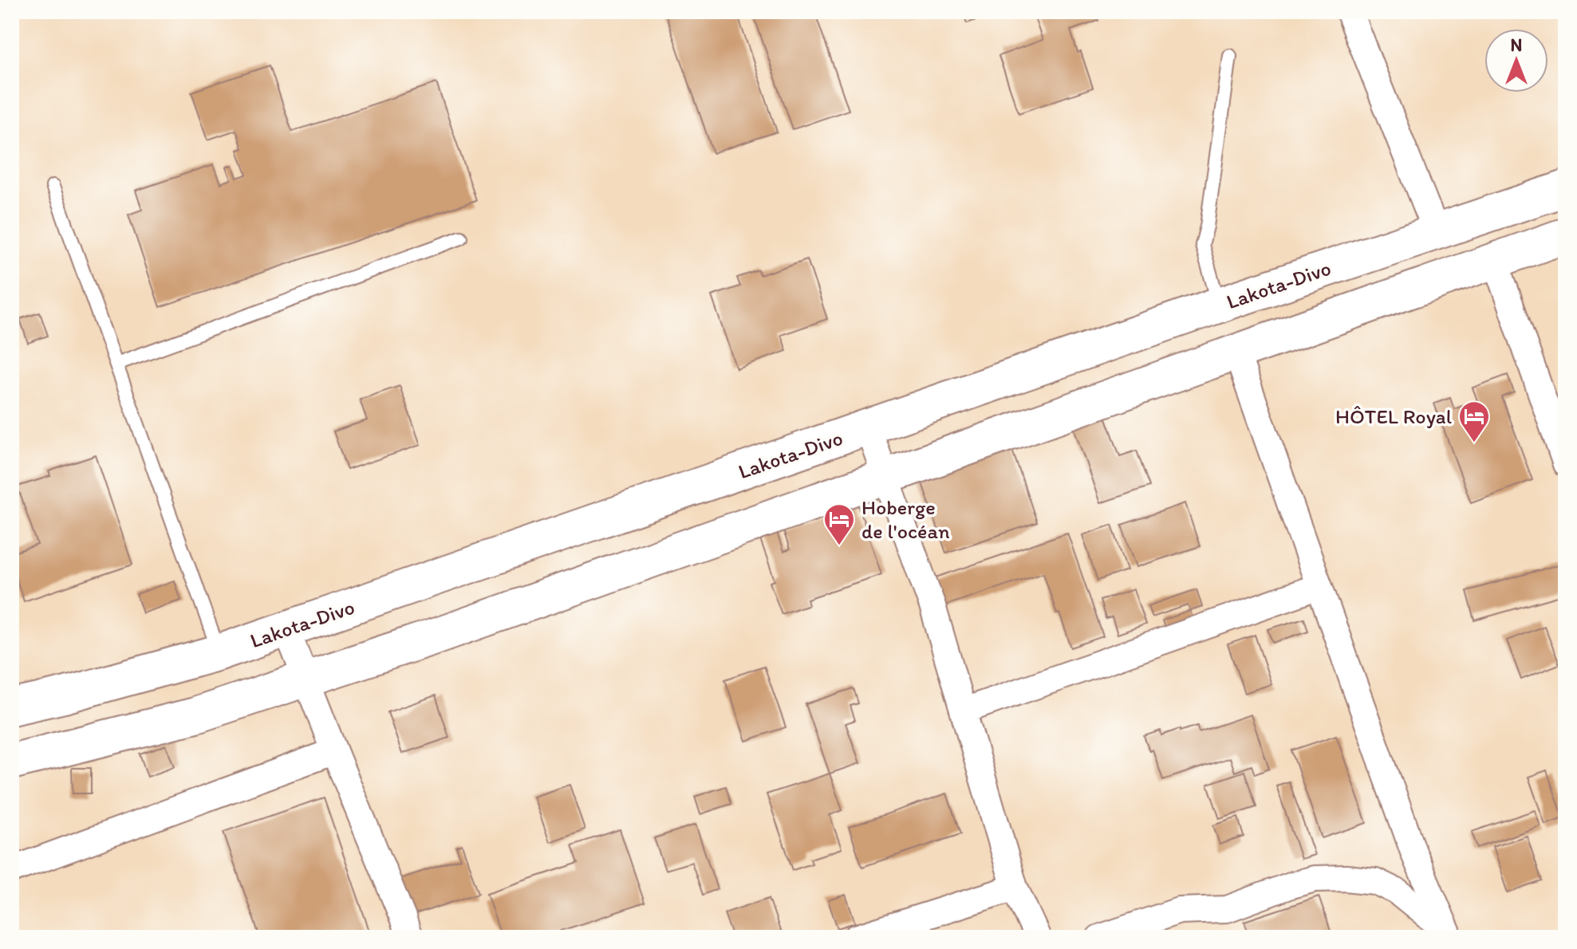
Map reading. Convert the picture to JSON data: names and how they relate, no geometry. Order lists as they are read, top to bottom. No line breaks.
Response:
{"streets":{"main road":["Lakota-Divo"]},"places":{"hotel":["HÔTEL Royal","Hoberge de l'océan"]},"north":"top"}
